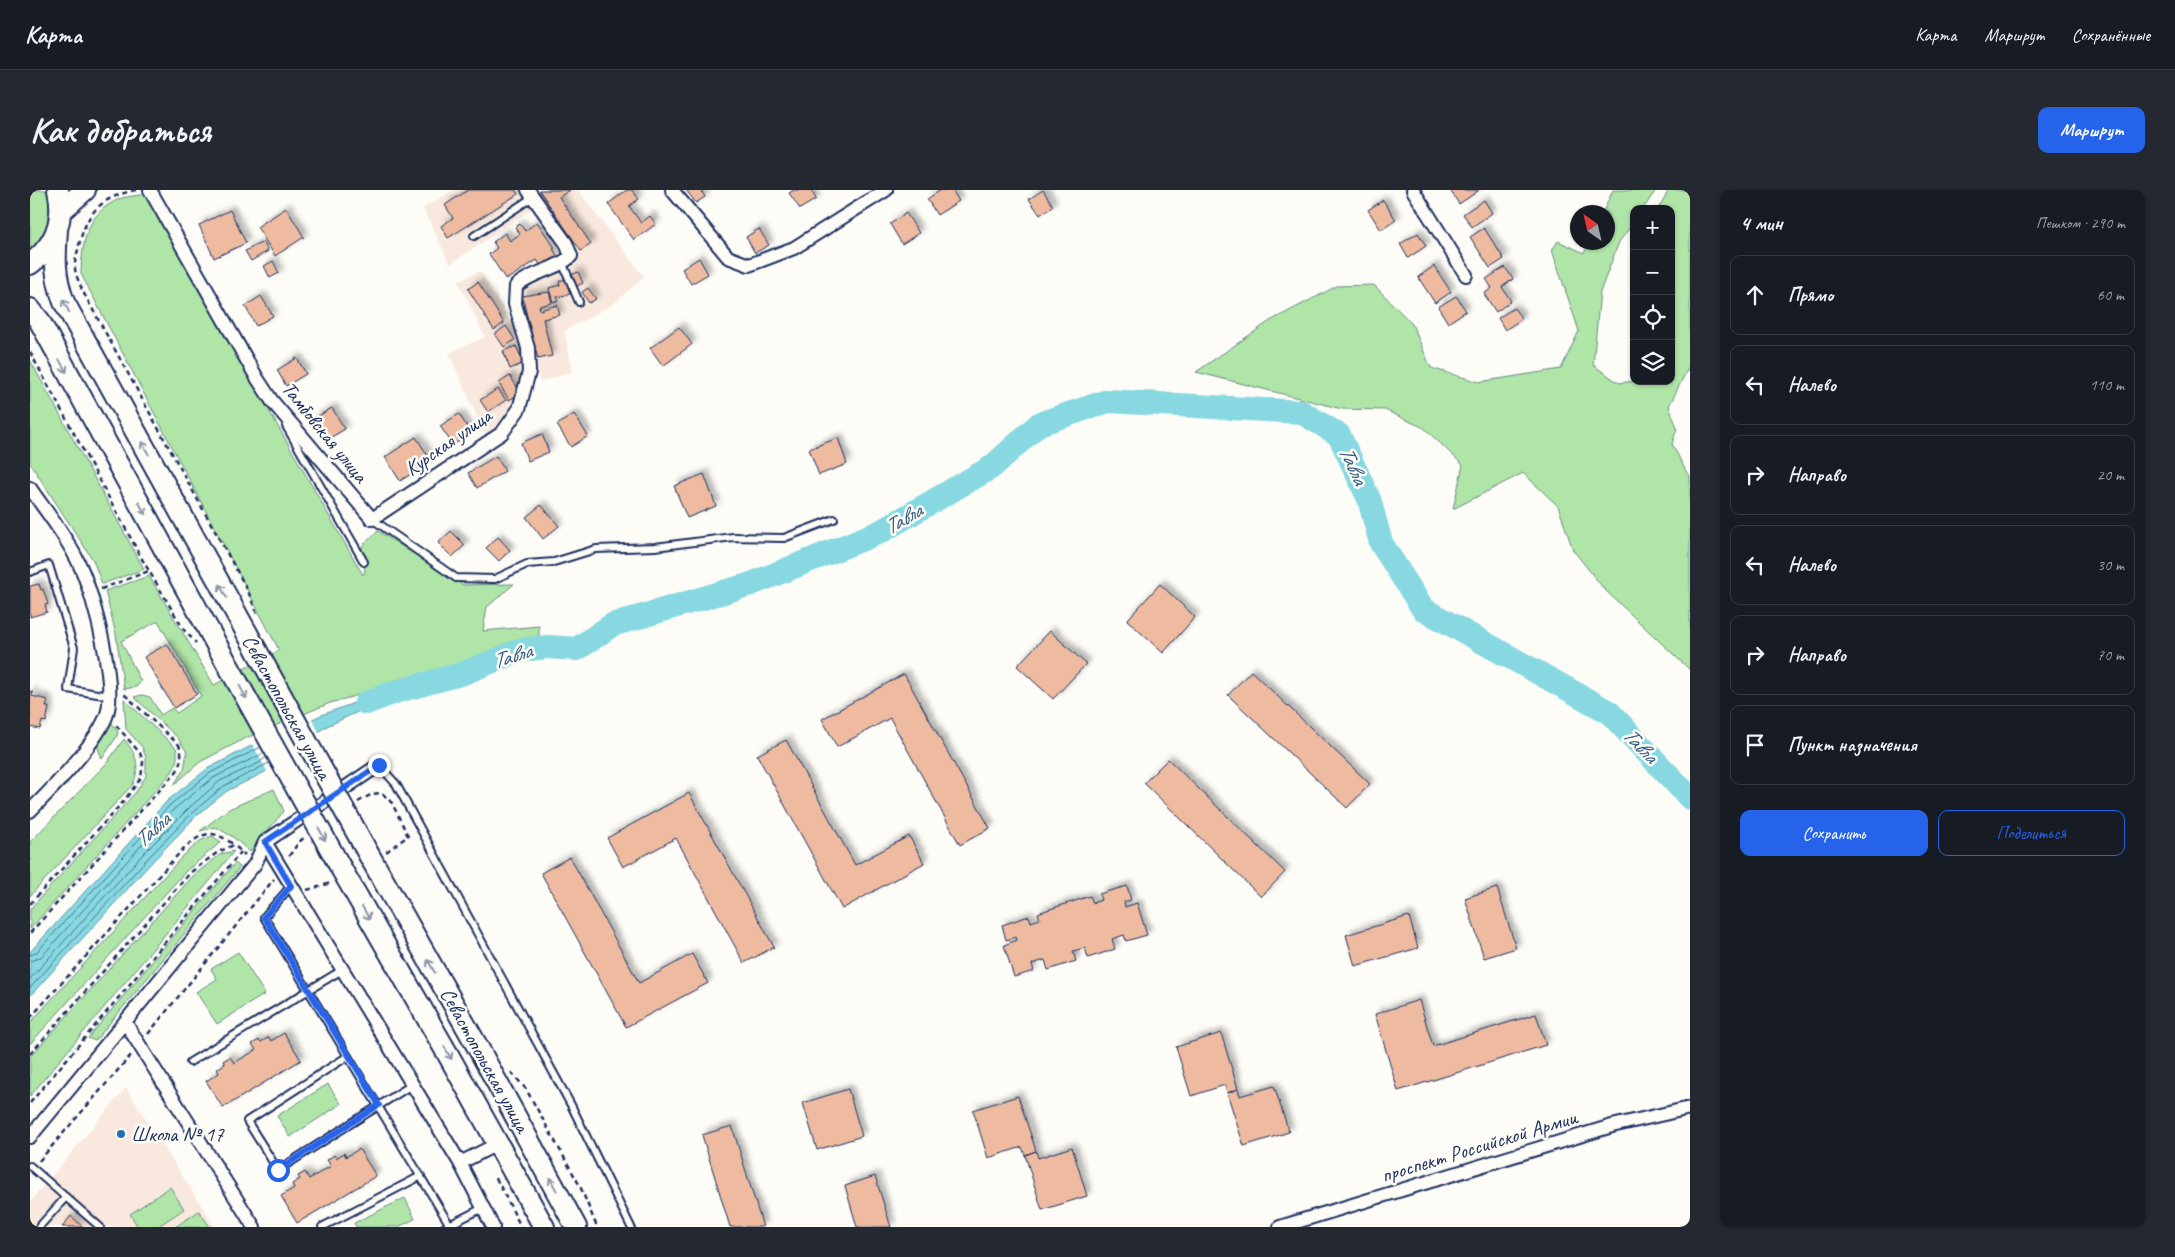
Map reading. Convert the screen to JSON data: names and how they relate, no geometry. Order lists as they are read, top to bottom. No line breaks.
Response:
{"streets":{"main road":["Севастопольская улица"],"street":["Тамбовская улица","Курская улица","проспект Российской Армии"]},"crossings":[["Тамбовская улица","Курская улица"]],"water":["Тавла"],"places":["Школа № 17"],"north":"top left","page":{"header":"Карта","nav":["Карта","Маршрут","Сохранённые"],"buttons":["Маршрут",["Сохранить","Поделиться"]],"title":"Как добраться","heading":["4 мин","Пешком · 290 m"],"map_buttons":["+","−"],"list":[["Прямо","60 m"],["Налево","110 m"],["Направо","20 m"],["Налево","30 m"],["Направо","70 m"],"Пункт назначения"]}}
